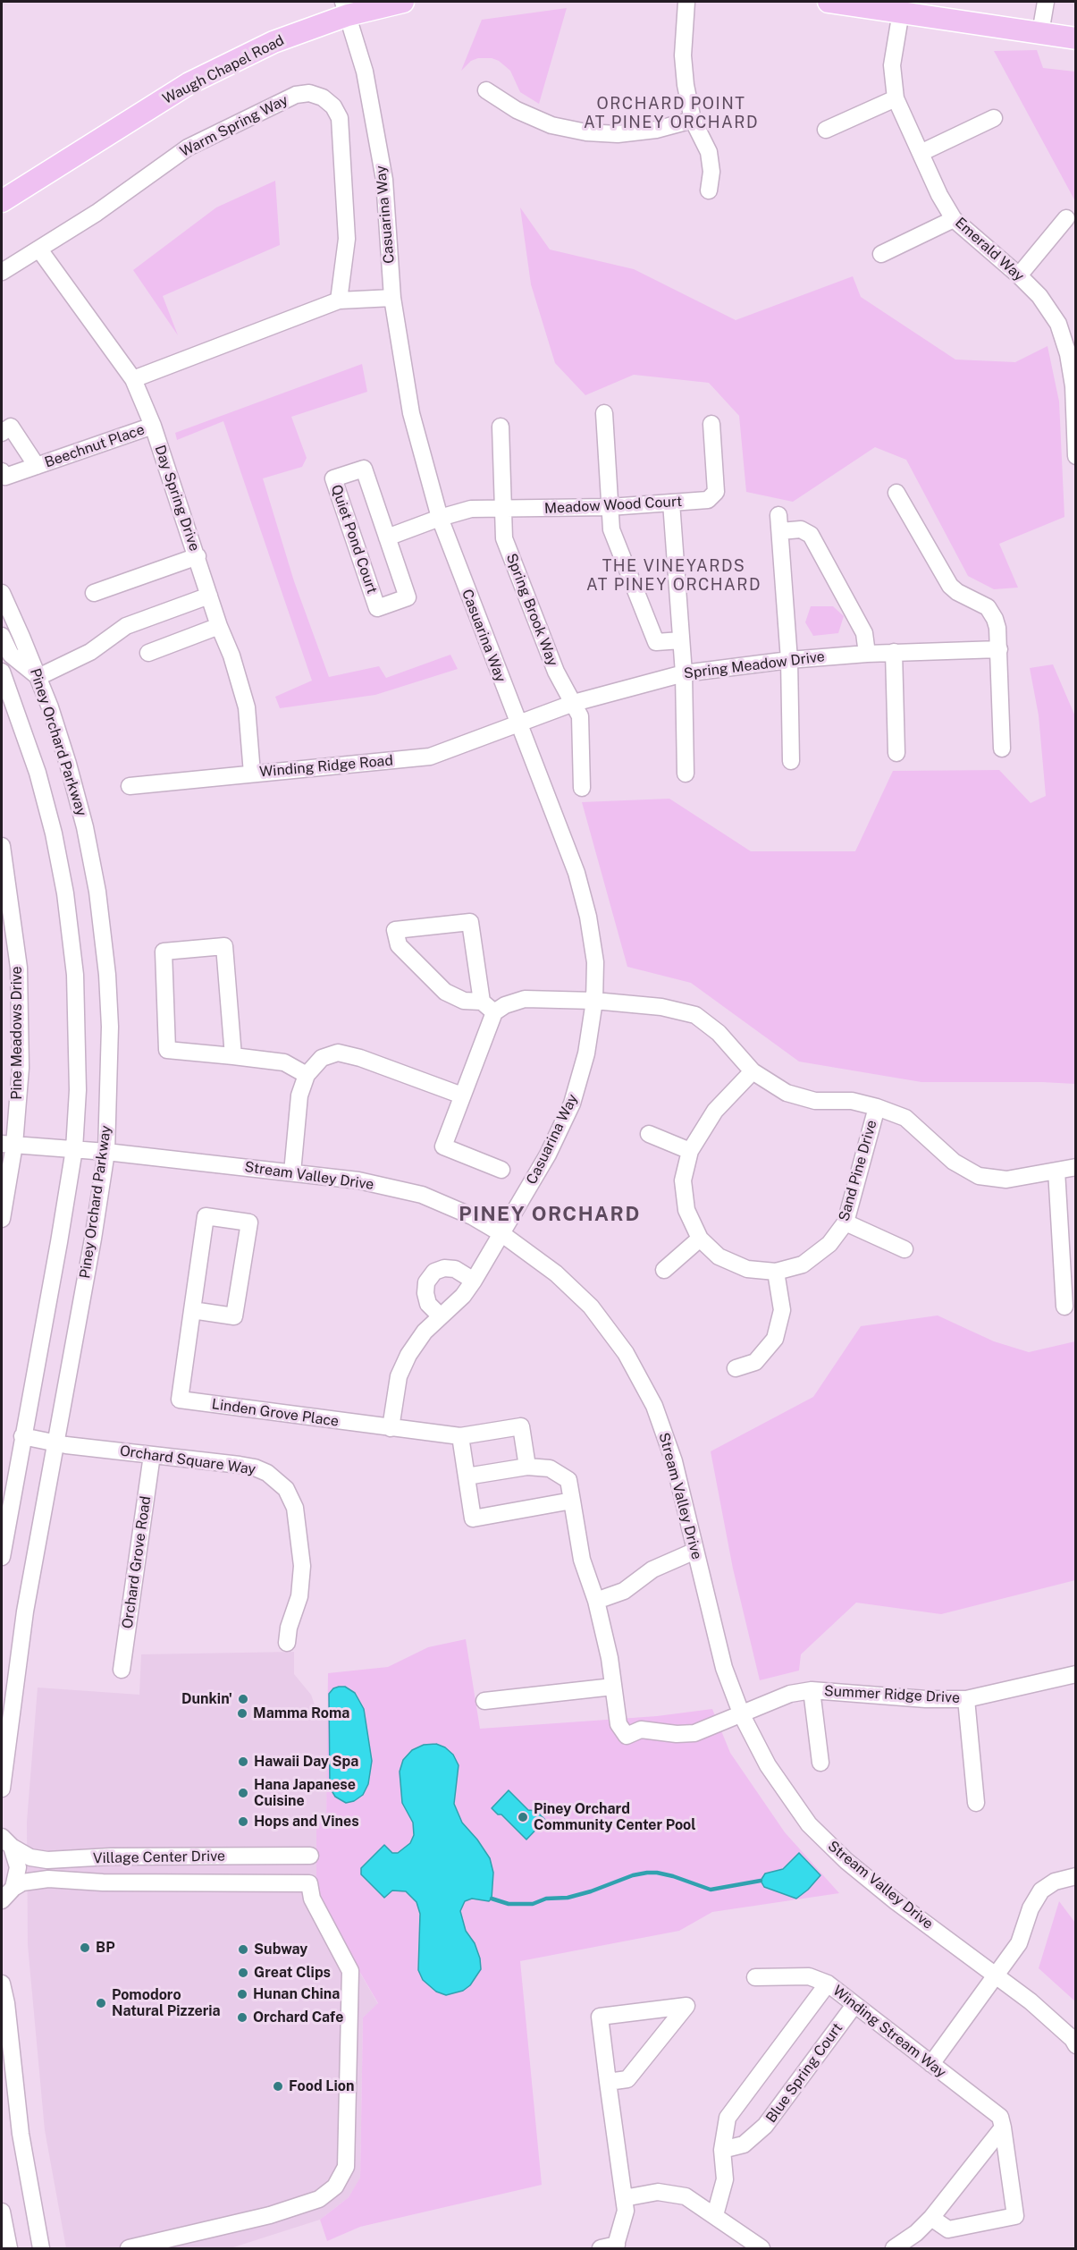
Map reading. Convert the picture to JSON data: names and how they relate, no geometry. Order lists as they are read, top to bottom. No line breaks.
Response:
{"streets":{"main road":["Waugh Chapel Road"],"street":["Warm Spring Way","Casuarina Way","Emerald Way","Beechnut Place","Day Spring Drive","Meadow Wood Court","Quiet Pond Court","Spring Brook Way","Spring Meadow Drive","Piney Orchard Parkway","Winding Ridge Road","Pine Meadows Drive","Sand Pine Drive","Stream Valley Drive","Linden Grove Place","Orchard Square Way","Orchard Grove Road","Summer Ridge Drive","Village Center Drive","Winding Stream Way","Blue Spring Court"]},"crossings":[["Waugh Chapel Road","Casuarina Way"],["Warm Spring Way","Day Spring Drive"],["Casuarina Way","Meadow Wood Court"],["Casuarina Way","Spring Meadow Drive"],["Casuarina Way","Winding Ridge Road"],["Casuarina Way","Stream Valley Drive"],["Casuarina Way","Linden Grove Place"],["Beechnut Place","Day Spring Drive"],["Day Spring Drive","Winding Ridge Road"],["Meadow Wood Court","Spring Brook Way"],["Spring Brook Way","Spring Meadow Drive"],["Spring Meadow Drive","Winding Ridge Road"],["Piney Orchard Parkway","Stream Valley Drive"],["Piney Orchard Parkway","Orchard Square Way"],["Pine Meadows Drive","Stream Valley Drive"],["Stream Valley Drive","Summer Ridge Drive"],["Orchard Square Way","Orchard Grove Road"],["Winding Stream Way","Blue Spring Court"]],"districts":["ORCHARD POINT AT PINEY ORCHARD","THE VINEYARDS AT PINEY ORCHARD","PINEY ORCHARD"],"places":["Dunkin'","Mamma Roma","Hawaii Day Spa","Hana Japanese Cuisine","Piney Orchard Community Center Pool","Hops and Vines","BP","Subway","Great Clips","Hunan China","Pomodoro Natural Pizzeria","Orchard Cafe","Food Lion"]}
